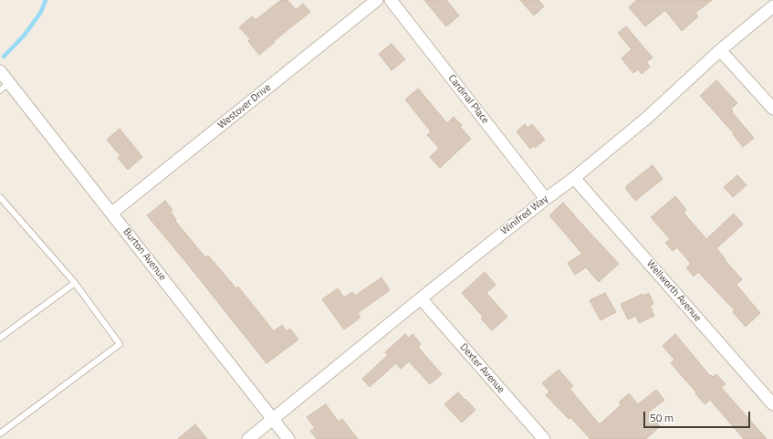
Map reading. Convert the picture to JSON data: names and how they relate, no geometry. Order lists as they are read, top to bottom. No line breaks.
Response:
{"streets":{"street":["Cardinal Place","Westover Drive","Winifred Way","Burton Avenue","Wellworth Avenue","Dexter Avenue"]},"crossings":[["Cardinal Place","Winifred Way"],["Westover Drive","Burton Avenue"],["Winifred Way","Burton Avenue"],["Winifred Way","Wellworth Avenue"],["Winifred Way","Dexter Avenue"]],"scale_bar":"50 m"}
